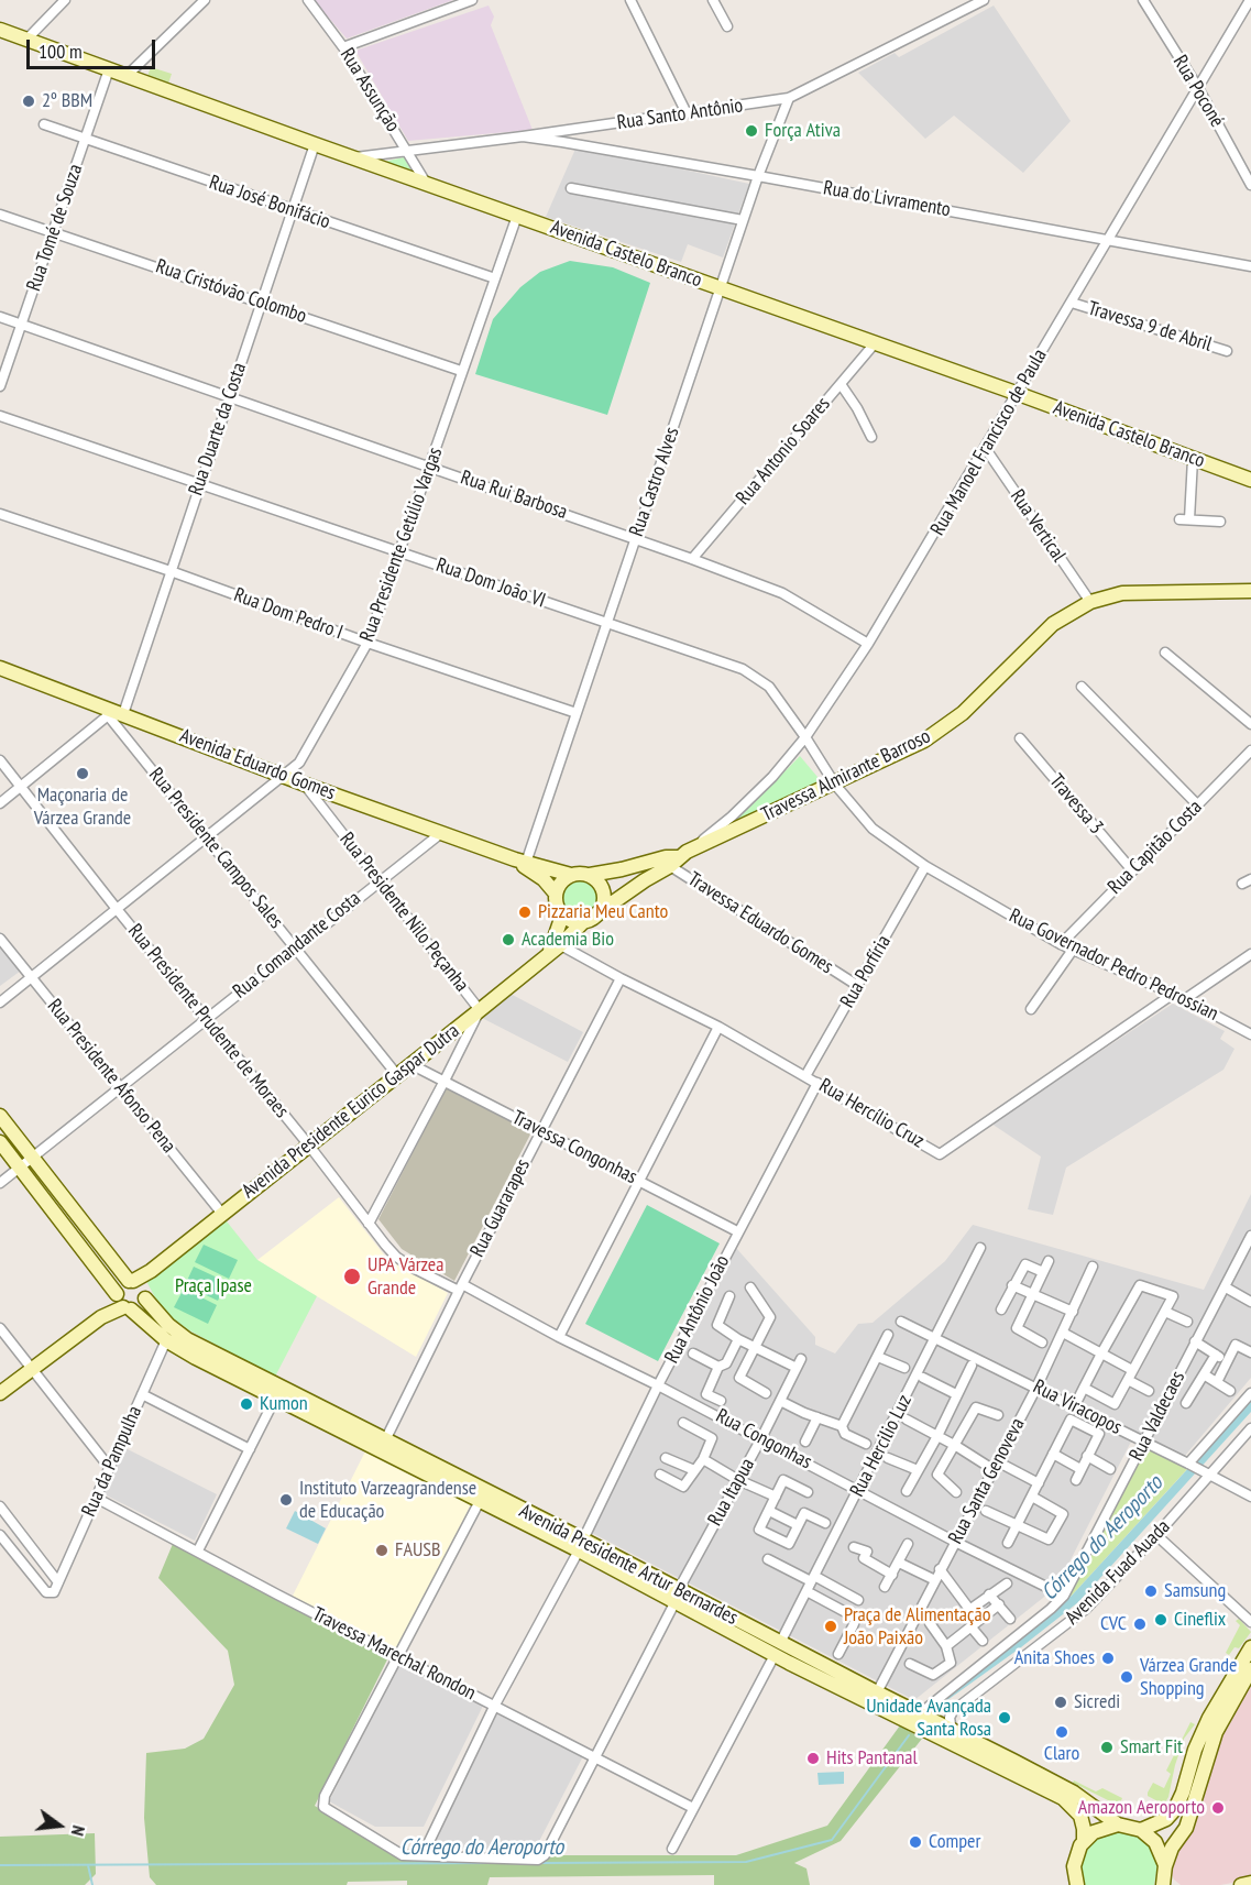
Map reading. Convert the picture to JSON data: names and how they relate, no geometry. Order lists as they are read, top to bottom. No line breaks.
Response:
{"streets":{"street":["Rua Assunção","Rua Poconé","Rua Santo Antônio","Rua do Livramento","Rua José Bonifácio","Rua Tomé de Souza","Avenida Castelo Branco","Rua Cristóvão Colombo","Travessa 9 de Abril","Rua Duarte da Costa","Rua Manoel Francisco de Paula","Rua Antonio Soares","Rua Castro Alves","Rua Rui Barbosa","Rua Vertical","Rua Presidente Getúlio Vargas","Rua Dom João VI","Rua Dom Pedro I","Avenida Eduardo Gomes","Travessa Almirante Barroso","Travessa 3","Rua Capitão Costa","Rua Presidente Campos Sales","Rua Presidente Nilo Peçanha","Travessa Eduardo Gomes","Rua Comandante Costa","Rua Governador Pedro Pedrossian","Rua Porfíria","Rua Presidente Prudente de Moraes","Rua Presidente Afonso Pena","Avenida Presidente Eurico Gaspar Dutra","Rua Hercílio Cruz","Travessa Congonhas","Rua Guararapes","Rua Antônio João","Rua Viracopos","Rua Valdecaes","Rua Congonhas","Rua Hercilio Luz","Rua da Pampulha","Rua Santa Genoveva","Rua Itapua","Avenida Presidente Artur Bernardes","Avenida Fuad Auada","Travessa Marechal Rondon"]},"crossings":[["Rua Assunção","Rua Santo Antônio"],["Rua Assunção","Avenida Castelo Branco"],["Rua Poconé","Rua Manoel Francisco de Paula"],["Rua Santo Antônio","Rua do Livramento"],["Rua Santo Antônio","Avenida Castelo Branco"],["Rua Santo Antônio","Rua Castro Alves"],["Rua do Livramento","Rua Manoel Francisco de Paula"],["Rua do Livramento","Rua Castro Alves"],["Rua José Bonifácio","Rua Tomé de Souza"],["Rua José Bonifácio","Rua Duarte da Costa"],["Rua José Bonifácio","Rua Presidente Getúlio Vargas"],["Rua Tomé de Souza","Avenida Castelo Branco"],["Rua Tomé de Souza","Rua Cristóvão Colombo"],["Rua Tomé de Souza","Rua Rui Barbosa"],["Avenida Castelo Branco","Rua Duarte da Costa"],["Avenida Castelo Branco","Rua Manoel Francisco de Paula"],["Avenida Castelo Branco","Rua Antonio Soares"],["Avenida Castelo Branco","Rua Castro Alves"],["Avenida Castelo Branco","Rua Presidente Getúlio Vargas"],["Rua Cristóvão Colombo","Rua Duarte da Costa"],["Rua Cristóvão Colombo","Rua Presidente Getúlio Vargas"],["Travessa 9 de Abril","Rua Manoel Francisco de Paula"],["Rua Duarte da Costa","Rua Rui Barbosa"],["Rua Duarte da Costa","Rua Dom João VI"],["Rua Duarte da Costa","Rua Dom Pedro I"],["Rua Duarte da Costa","Avenida Eduardo Gomes"],["Rua Duarte da Costa","Rua Presidente Campos Sales"],["Rua Manoel Francisco de Paula","Rua Rui Barbosa"],["Rua Manoel Francisco de Paula","Rua Vertical"],["Rua Manoel Francisco de Paula","Rua Dom João VI"],["Rua Manoel Francisco de Paula","Travessa Almirante Barroso"],["Rua Manoel Francisco de Paula","Travessa Eduardo Gomes"],["Rua Manoel Francisco de Paula","Rua Governador Pedro Pedrossian"],["Rua Antonio Soares","Rua Rui Barbosa"],["Rua Castro Alves","Rua Rui Barbosa"],["Rua Castro Alves","Rua Dom João VI"],["Rua Castro Alves","Rua Dom Pedro I"],["Rua Castro Alves","Avenida Eduardo Gomes"],["Rua Rui Barbosa","Rua Presidente Getúlio Vargas"],["Rua Vertical","Travessa Almirante Barroso"],["Rua Presidente Getúlio Vargas","Rua Dom João VI"],["Rua Presidente Getúlio Vargas","Rua Dom Pedro I"],["Rua Presidente Getúlio Vargas","Avenida Eduardo Gomes"],["Rua Presidente Getúlio Vargas","Rua Presidente Campos Sales"],["Rua Presidente Getúlio Vargas","Rua Presidente Prudente de Moraes"],["Rua Presidente Getúlio Vargas","Rua Presidente Afonso Pena"],["Rua Dom João VI","Rua Governador Pedro Pedrossian"],["Avenida Eduardo Gomes","Rua Presidente Campos Sales"],["Avenida Eduardo Gomes","Rua Presidente Nilo Peçanha"],["Avenida Eduardo Gomes","Rua Comandante Costa"],["Avenida Eduardo Gomes","Avenida Presidente Eurico Gaspar Dutra"],["Travessa Almirante Barroso","Travessa Eduardo Gomes"],["Travessa Almirante Barroso","Rua Governador Pedro Pedrossian"],["Travessa 3","Rua Capitão Costa"],["Rua Capitão Costa","Rua Governador Pedro Pedrossian"],["Rua Presidente Campos Sales","Rua Comandante Costa"],["Rua Presidente Campos Sales","Avenida Presidente Eurico Gaspar Dutra"],["Rua Presidente Nilo Peçanha","Rua Comandante Costa"],["Rua Presidente Nilo Peçanha","Avenida Presidente Eurico Gaspar Dutra"],["Travessa Eduardo Gomes","Rua Porfíria"],["Rua Comandante Costa","Rua Presidente Prudente de Moraes"],["Rua Comandante Costa","Rua Presidente Afonso Pena"],["Rua Comandante Costa","Avenida Presidente Artur Bernardes"],["Rua Governador Pedro Pedrossian","Rua Porfíria"],["Rua Governador Pedro Pedrossian","Rua Hercílio Cruz"],["Rua Porfíria","Rua Hercílio Cruz"],["Rua Presidente Prudente de Moraes","Avenida Presidente Eurico Gaspar Dutra"],["Rua Presidente Prudente de Moraes","Rua Guararapes"],["Rua Presidente Prudente de Moraes","Rua Congonhas"],["Rua Presidente Afonso Pena","Avenida Presidente Eurico Gaspar Dutra"],["Avenida Presidente Eurico Gaspar Dutra","Rua Hercílio Cruz"],["Avenida Presidente Eurico Gaspar Dutra","Travessa Congonhas"],["Avenida Presidente Eurico Gaspar Dutra","Avenida Presidente Artur Bernardes"],["Rua Hercílio Cruz","Rua Guararapes"],["Rua Hercílio Cruz","Rua Antônio João"],["Travessa Congonhas","Rua Guararapes"],["Travessa Congonhas","Rua Antônio João"],["Rua Guararapes","Rua Congonhas"],["Rua Guararapes","Avenida Presidente Artur Bernardes"],["Rua Antônio João","Rua Congonhas"],["Rua Antônio João","Rua Itapua"],["Rua Antônio João","Avenida Presidente Artur Bernardes"],["Rua Antônio João","Travessa Marechal Rondon"],["Rua Viracopos","Rua Valdecaes"],["Rua Viracopos","Rua Hercilio Luz"],["Rua Viracopos","Rua Santa Genoveva"],["Rua Viracopos","Avenida Fuad Auada"],["Rua Valdecaes","Rua Congonhas"],["Rua Valdecaes","Avenida Fuad Auada"],["Rua Congonhas","Rua Hercilio Luz"],["Rua Congonhas","Rua Santa Genoveva"],["Rua Congonhas","Rua Itapua"],["Rua Congonhas","Avenida Fuad Auada"],["Rua Hercilio Luz","Avenida Presidente Artur Bernardes"],["Rua Hercilio Luz","Travessa Marechal Rondon"],["Rua da Pampulha","Avenida Presidente Artur Bernardes"],["Rua da Pampulha","Travessa Marechal Rondon"],["Rua Santa Genoveva","Avenida Presidente Artur Bernardes"],["Rua Itapua","Avenida Presidente Artur Bernardes"],["Rua Itapua","Travessa Marechal Rondon"],["Avenida Presidente Artur Bernardes","Avenida Fuad Auada"]],"water":["Córrego do Aeroporto"],"parks":["Praça Ipase"],"places":["2º BBM","Força Ativa","Maçonaria de Várzea Grande","Pizzaria Meu Canto","Academia Bio","UPA Várzea Grande","Kumon","Instituto Varzeagrandense de Educação","FAUSB","Samsung","Cineflix","CVC","Praça de Alimentação João Paixão","Anita Shoes","Várzea Grande Shopping","Sicredi","Unidade Avançada Santa Rosa","Claro","Smart Fit","Hits Pantanal","Amazon Aeroporto","Comper"],"scale_bar":"100 m","north":"right"}
